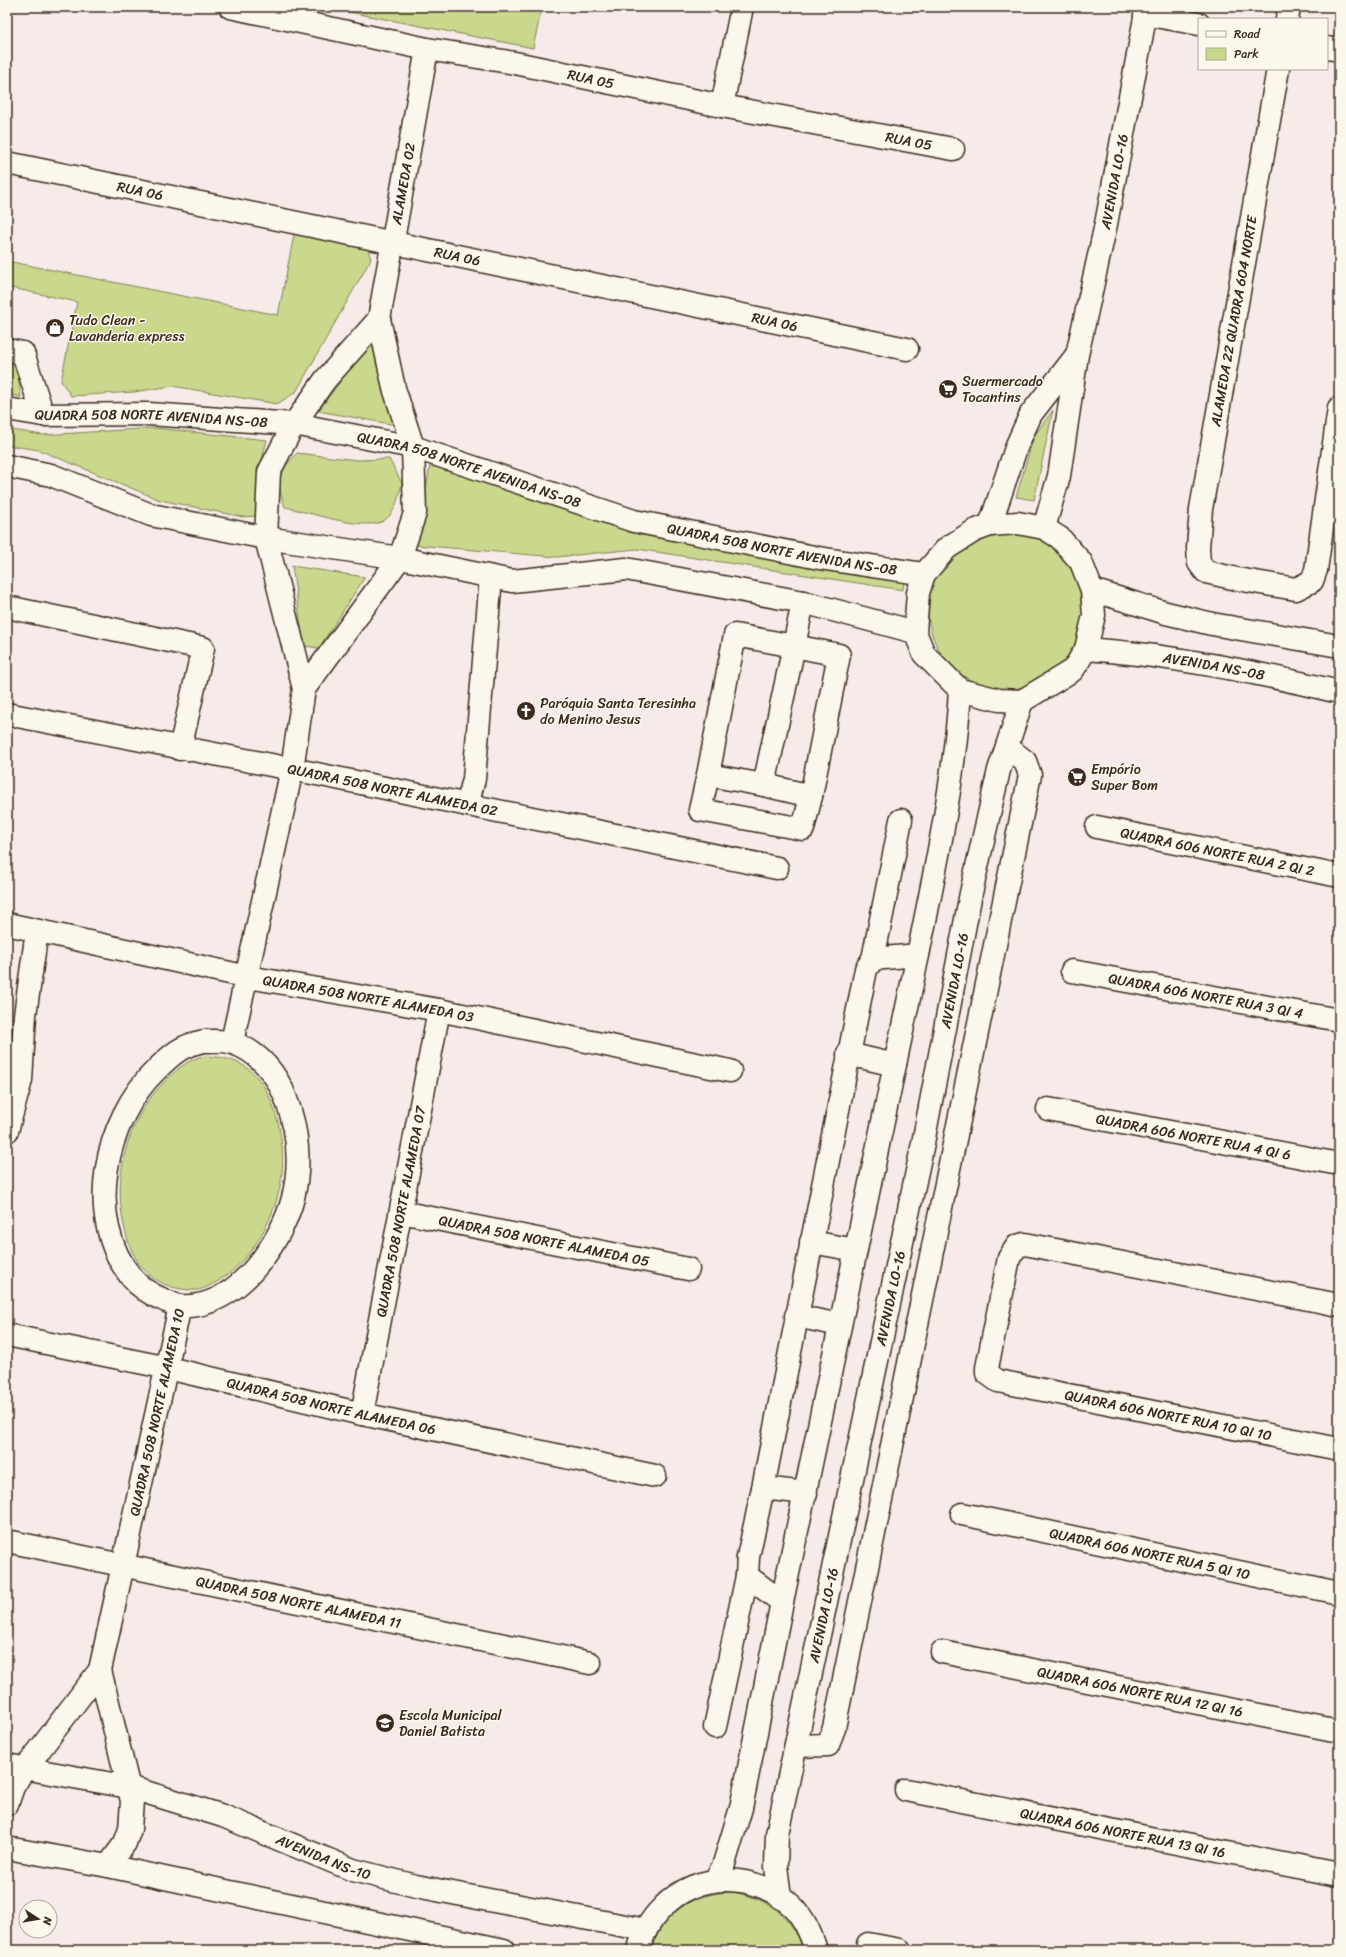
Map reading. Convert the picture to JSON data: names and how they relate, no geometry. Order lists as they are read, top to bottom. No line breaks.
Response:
{"streets":{"street":["RUA 05","AVENIDA LO-16","ALAMEDA 02","RUA 06","ALAMEDA 22 QUADRA 604 NORTE","QUADRA 508 NORTE AVENIDA NS-08","AVENIDA NS-08","QUADRA 508 NORTE ALAMEDA 02","QUADRA 606 NORTE RUA 2 QI 2","QUADRA 606 NORTE RUA 3 QI 4","QUADRA 508 NORTE ALAMEDA 03","QUADRA 606 NORTE RUA 4 QI 6","QUADRA 508 NORTE ALAMEDA 07","QUADRA 508 NORTE ALAMEDA 05","QUADRA 508 NORTE ALAMEDA 06","QUADRA 508 NORTE ALAMEDA 10","QUADRA 606 NORTE RUA 10 QI 10","QUADRA 606 NORTE RUA 5 QI 10","QUADRA 508 NORTE ALAMEDA 11","QUADRA 606 NORTE RUA 12 QI 16","QUADRA 606 NORTE RUA 13 QI 16","AVENIDA NS-10"]},"crossings":[["RUA 05","ALAMEDA 02"],["ALAMEDA 02","RUA 06"],["QUADRA 508 NORTE ALAMEDA 03","QUADRA 508 NORTE ALAMEDA 07"],["QUADRA 508 NORTE ALAMEDA 07","QUADRA 508 NORTE ALAMEDA 05"],["QUADRA 508 NORTE ALAMEDA 07","QUADRA 508 NORTE ALAMEDA 06"],["QUADRA 508 NORTE ALAMEDA 06","QUADRA 508 NORTE ALAMEDA 10"],["QUADRA 508 NORTE ALAMEDA 10","QUADRA 508 NORTE ALAMEDA 11"]],"places":{"shop":["Tudo Clean - Lavanderia express"],"supermarket":["Suermercado Tocantins","Empório Super Bom"],"church":["Paróquia Santa Teresinha do Menino Jesus"],"school or university":["Escola Municipal Daniel Batista"]},"legend":["Road","Park"],"north":"right"}
